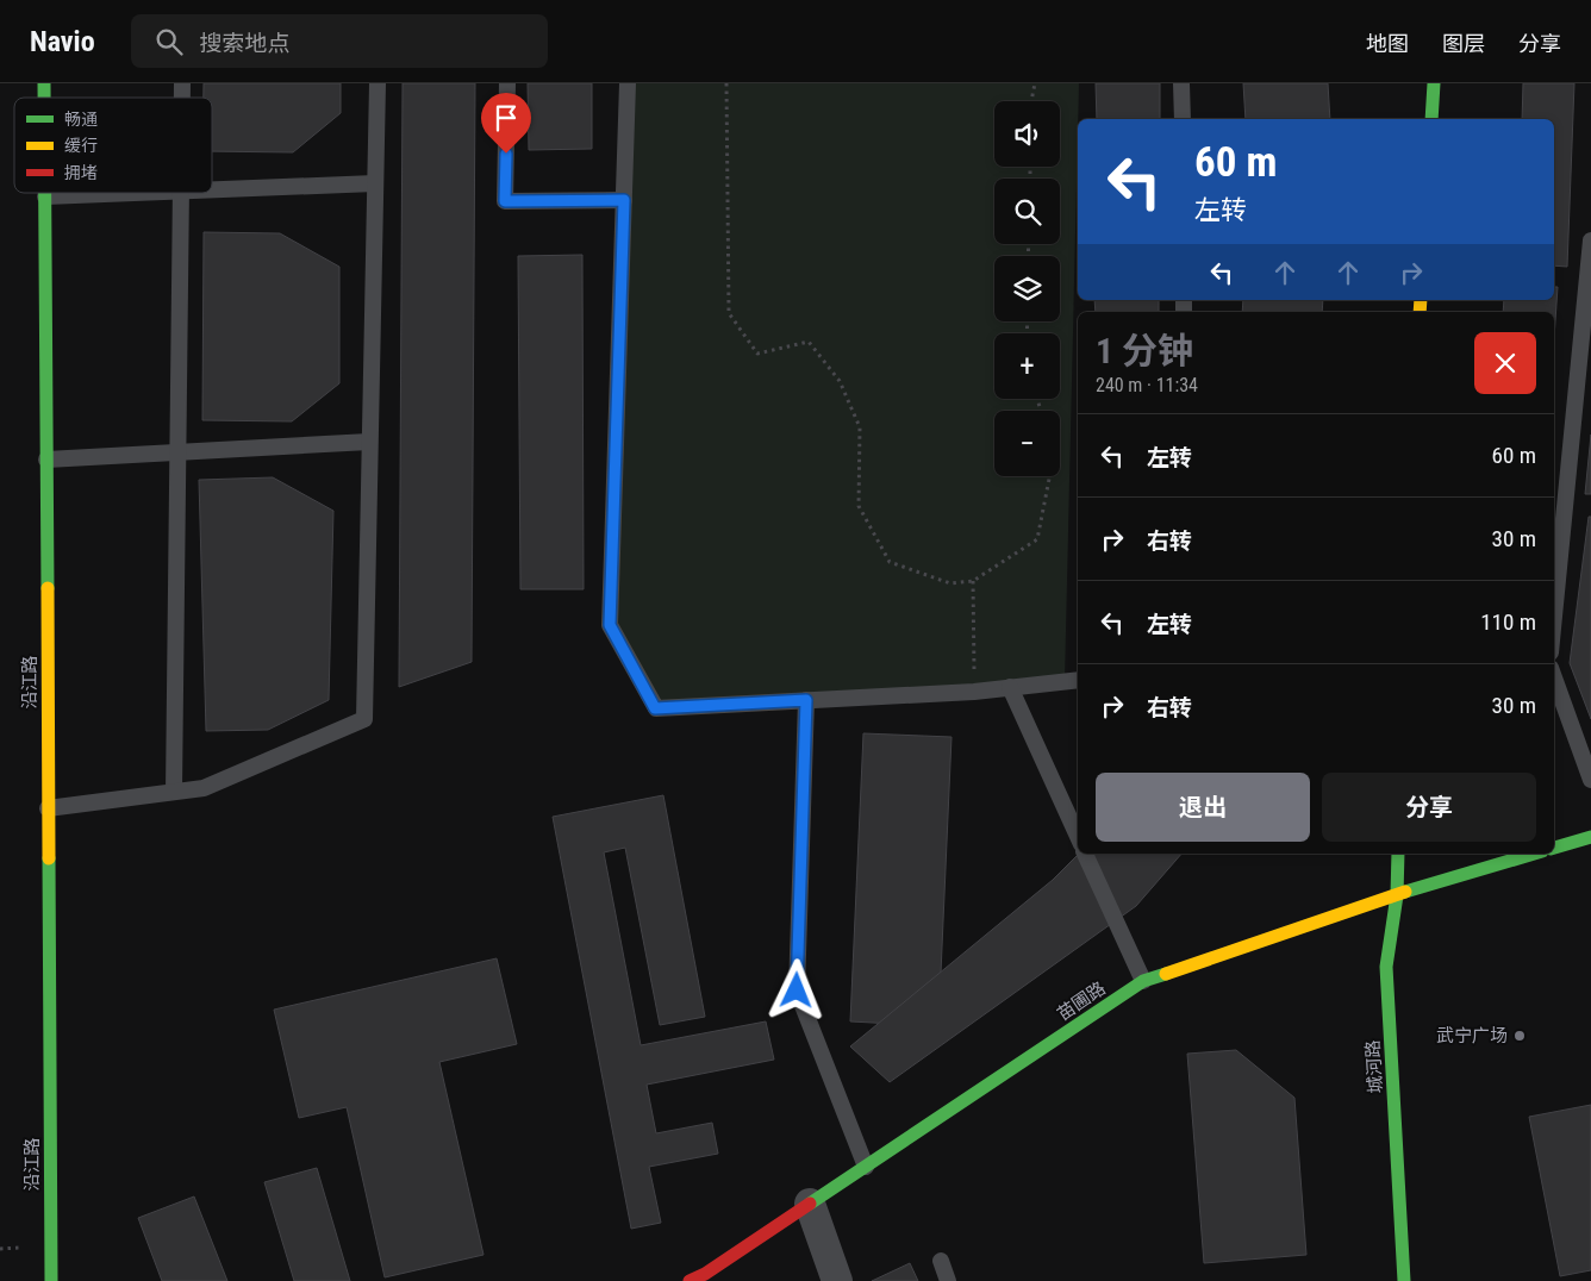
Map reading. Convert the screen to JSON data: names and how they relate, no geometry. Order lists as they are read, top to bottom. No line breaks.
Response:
{"streets":{"main road":["沿江路","苗圃路","城河路"]},"crossings":[["苗圃路","城河路"]],"places":["武宁广场"],"legend":["畅通","缓行","拥堵"],"page":{"header":"Navio","search":"搜索地点","nav":["地图","图层","分享"],"map_buttons":["+","−"],"turn":["60 m","左转"],"heading":["1 分钟","240 m · 11:34"],"list":[{"name":"左转","value":"60 m"},{"name":"右转","value":"30 m"},{"name":"左转","value":"110 m"},{"name":"右转","value":"30 m"}],"buttons":["退出","分享"]}}
